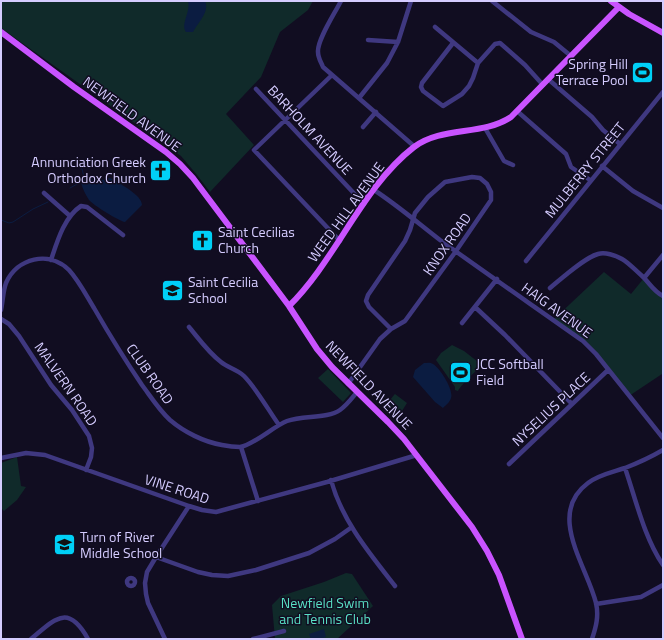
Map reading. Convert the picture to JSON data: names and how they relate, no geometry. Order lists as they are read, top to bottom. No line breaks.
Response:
{"streets":{"main road":["NEWFIELD AVENUE","WEED HILL AVENUE"],"street":["BARHOLM AVENUE","MULBERRY STREET","KNOX ROAD","HAIG AVENUE","CLUB ROAD","MALVERN ROAD","NYSELIUS PLACE","VINE ROAD"]},"crossings":[["NEWFIELD AVENUE","WEED HILL AVENUE"],["NEWFIELD AVENUE","KNOX ROAD"],["NEWFIELD AVENUE","VINE ROAD"],["BARHOLM AVENUE","WEED HILL AVENUE"],["WEED HILL AVENUE","HAIG AVENUE"],["KNOX ROAD","HAIG AVENUE"],["HAIG AVENUE","NYSELIUS PLACE"],["MALVERN ROAD","VINE ROAD"]],"parks":["Newfield Swim and Tennis Club"],"places":{"sports":["Spring Hill Terrace Pool","JCC Softball Field"],"church":["Annunciation Greek Orthodox Church","Saint Cecilias Church"],"school or university":["Saint Cecilia School","Turn of River Middle School"]}}
